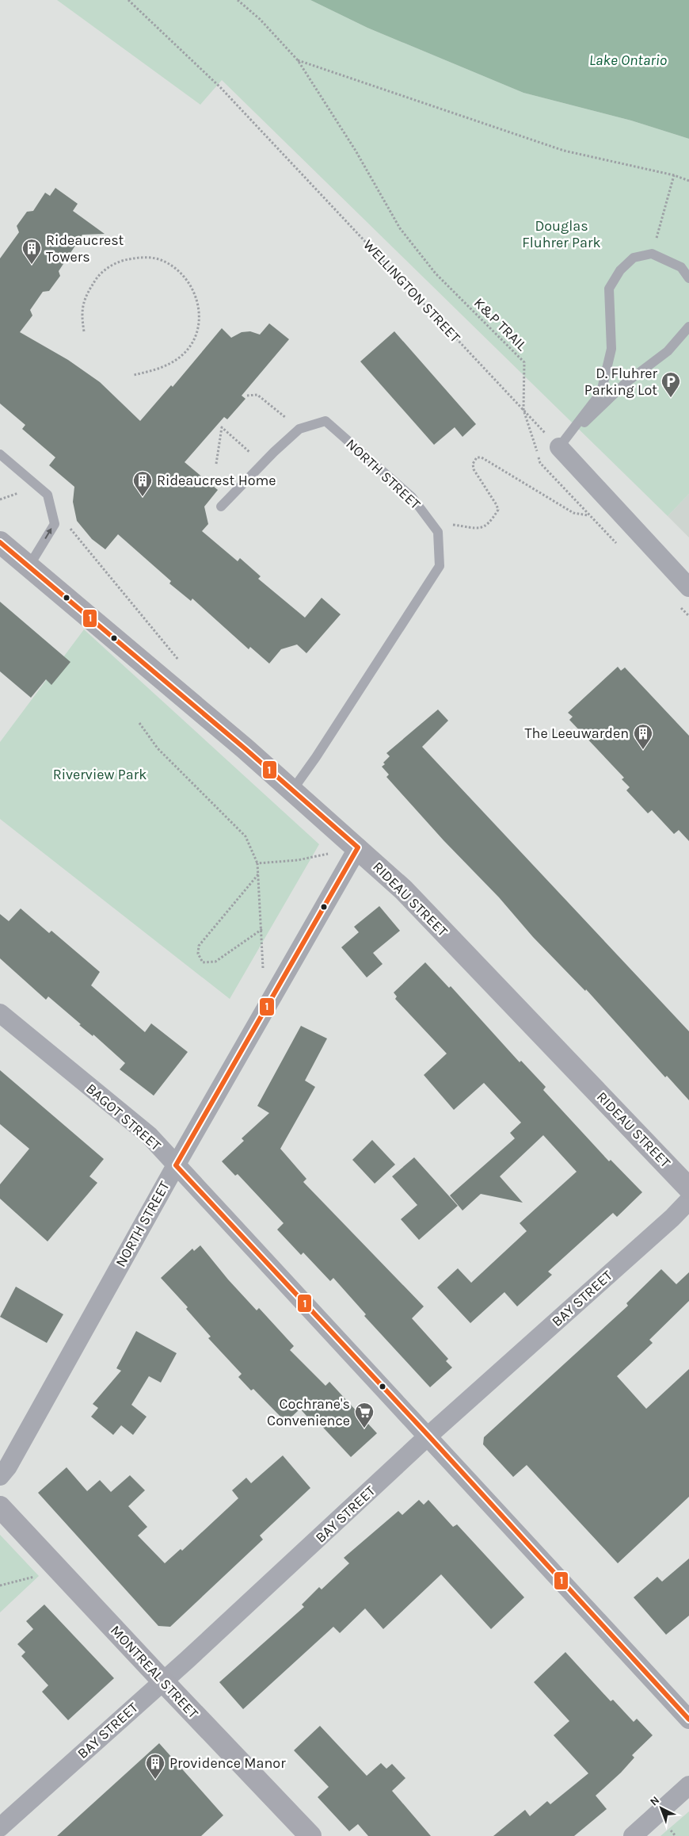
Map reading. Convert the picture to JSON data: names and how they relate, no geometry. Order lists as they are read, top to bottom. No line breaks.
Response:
{"streets":{"street":["NORTH STREET","RIDEAU STREET","BAGOT STREET","BAY STREET","MONTREAL STREET"],"path":["WELLINGTON STREET","K&P TRAIL"]},"crossings":[["WELLINGTON STREET","K&P TRAIL"],["NORTH STREET","RIDEAU STREET"],["NORTH STREET","BAGOT STREET"],["BAGOT STREET","BAY STREET"],["BAY STREET","MONTREAL STREET"]],"water":["Lake Ontario"],"parks":["Douglas Fluhrer Park","Riverview Park"],"places":{"building":["Rideaucrest Towers","Rideaucrest Home","The Leeuwarden","Providence Manor"],"parking":["D. Fluhrer Parking Lot"],"supermarket":["Cochrane's Convenience"]},"lines":["transit line 1"],"north":"top left"}
